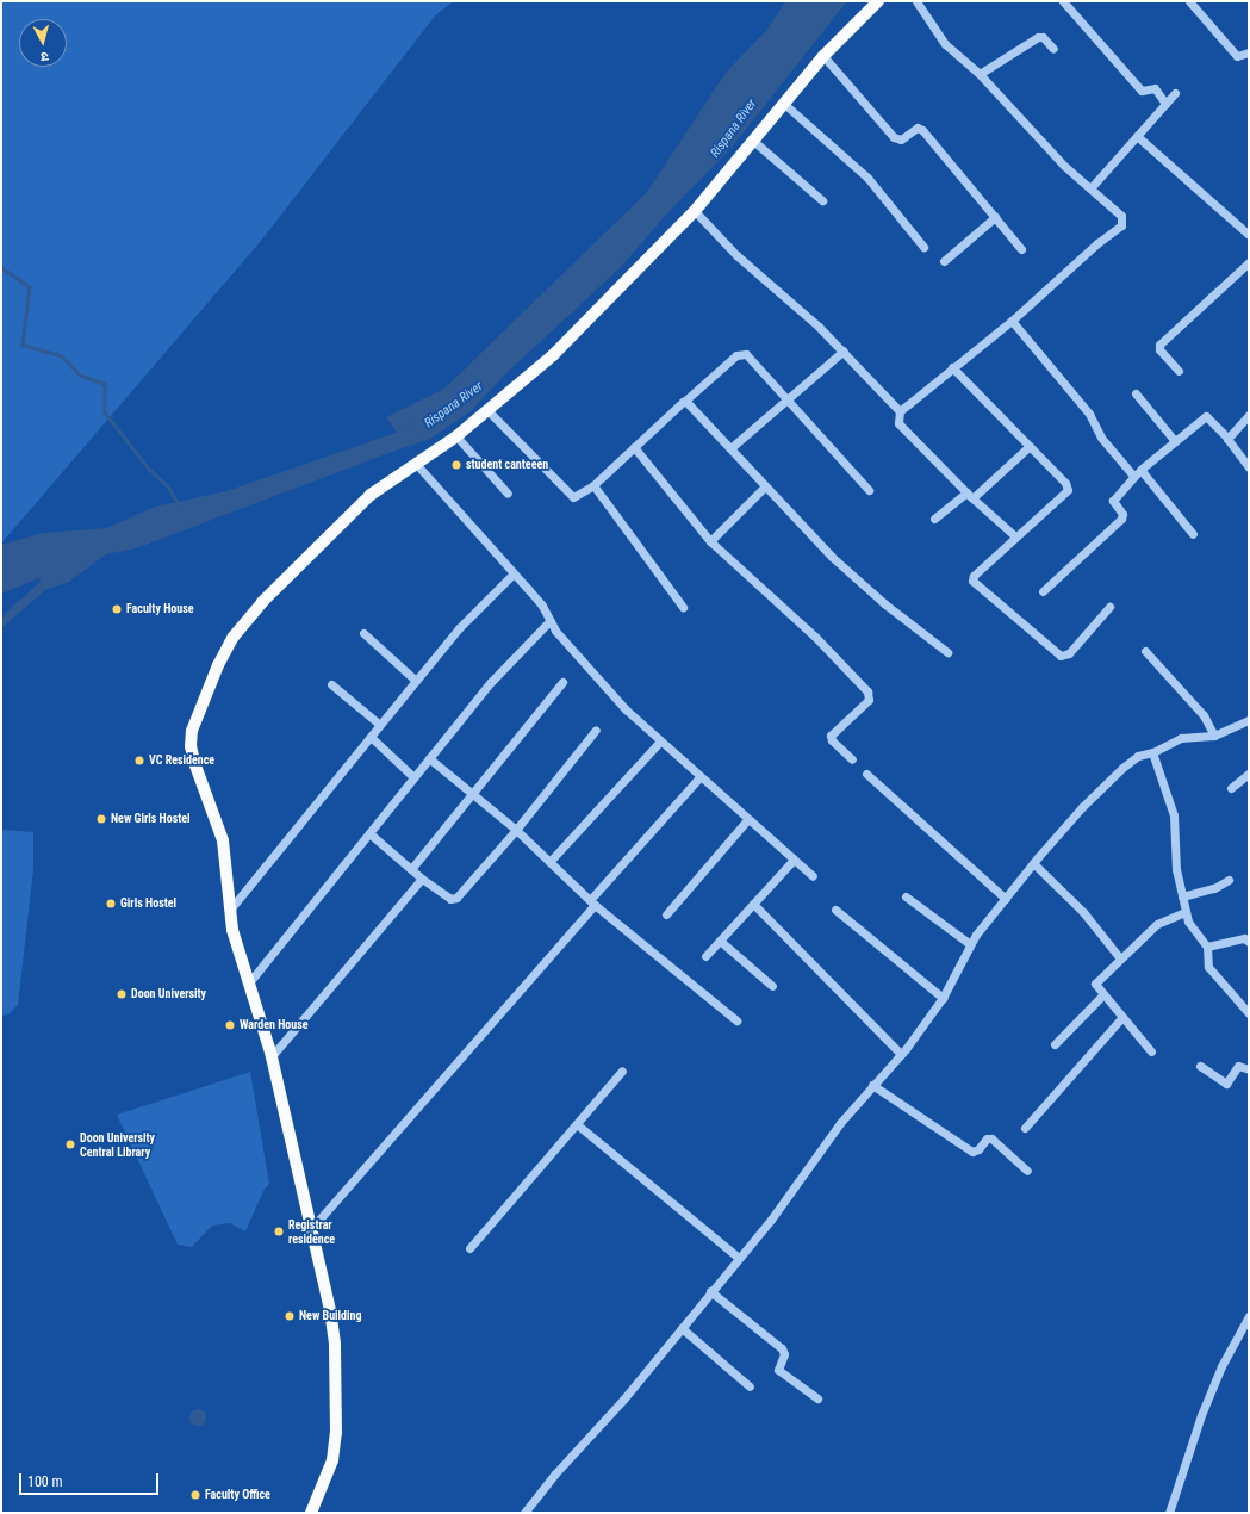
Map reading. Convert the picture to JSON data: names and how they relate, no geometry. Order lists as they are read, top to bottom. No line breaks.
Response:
{"water":["Rispana River"],"places":["student canteeen","Faculty House","VC Residence","New Girls Hostel","Girls Hostel","Doon University","Warden House","Doon University Central Library","Registrar residence","New Building","Faculty Office"],"scale_bar":"100 m","north":"bottom"}
